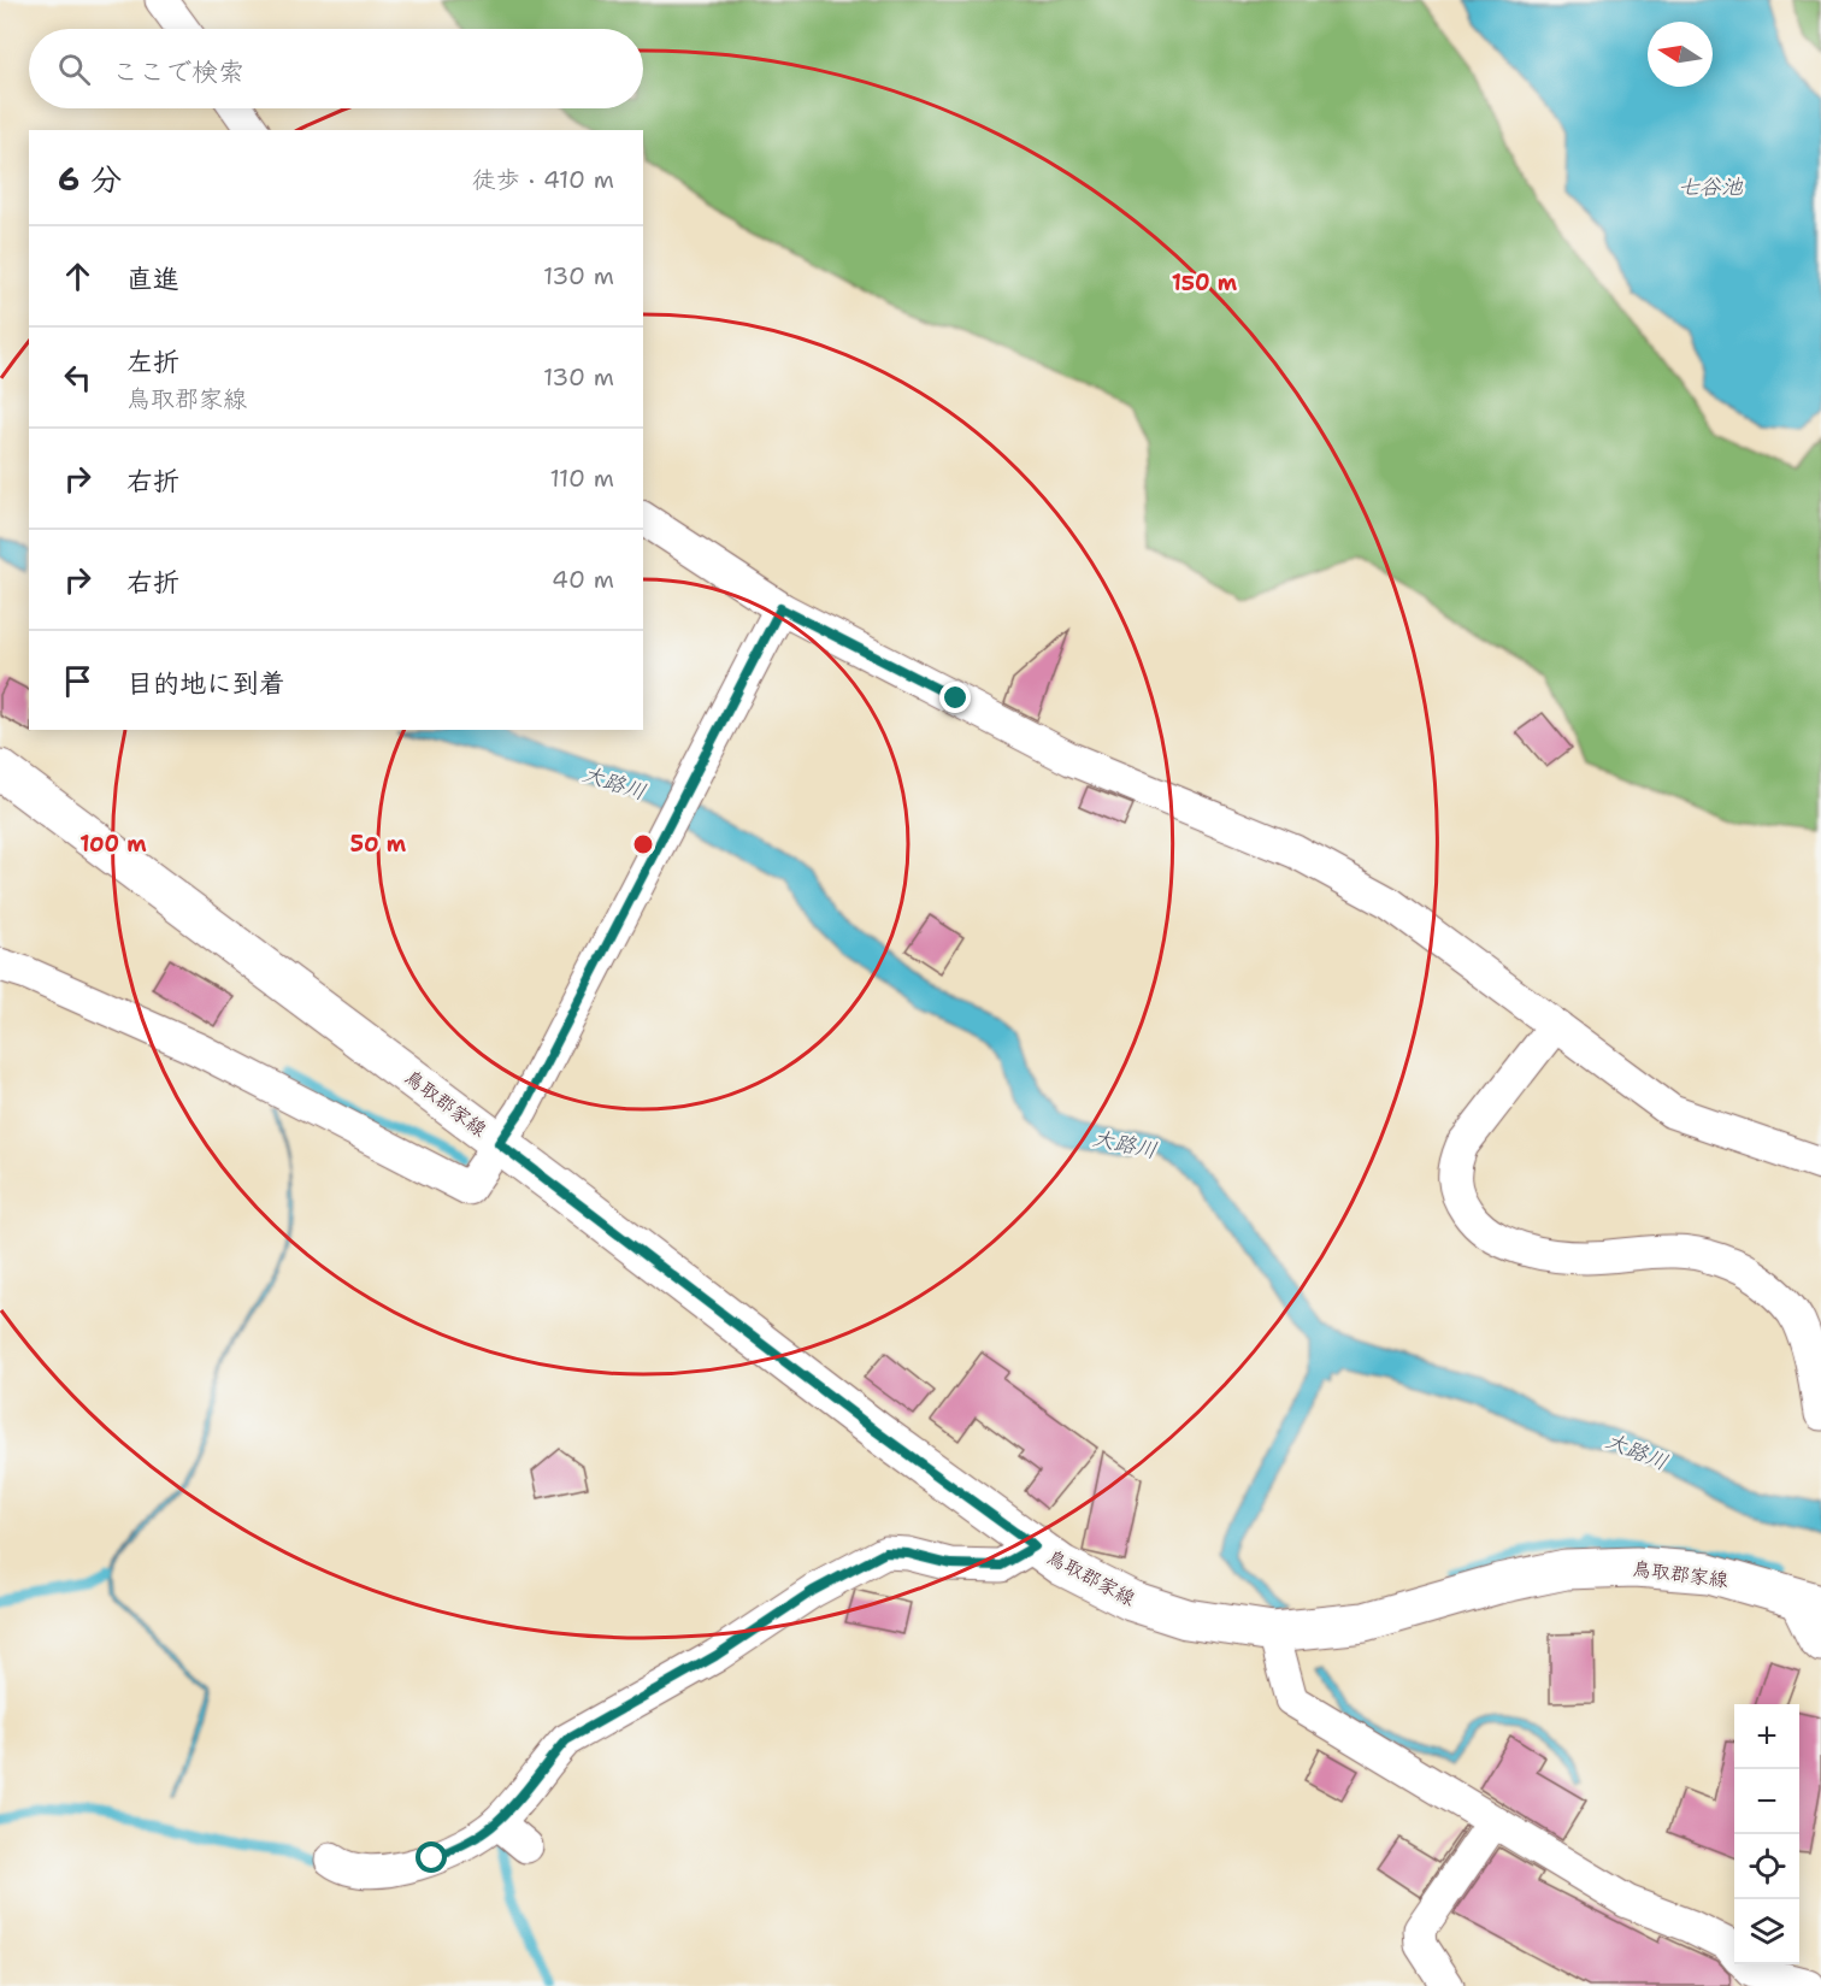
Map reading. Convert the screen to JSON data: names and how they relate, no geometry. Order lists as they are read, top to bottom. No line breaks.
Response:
{"streets":{"main road":["鳥取郡家線"]},"water":["七谷池","大路川"],"north":"left","page":{"search":"ここで検索","heading":["6 分","徒歩 · 410 m"],"list":[["直進","130 m"],["左折","鳥取郡家線","130 m"],["右折","110 m"],["右折","40 m"],"目的地に到着"],"map_buttons":["+","−"]},"rings":["150 m","50 m","100 m"]}
